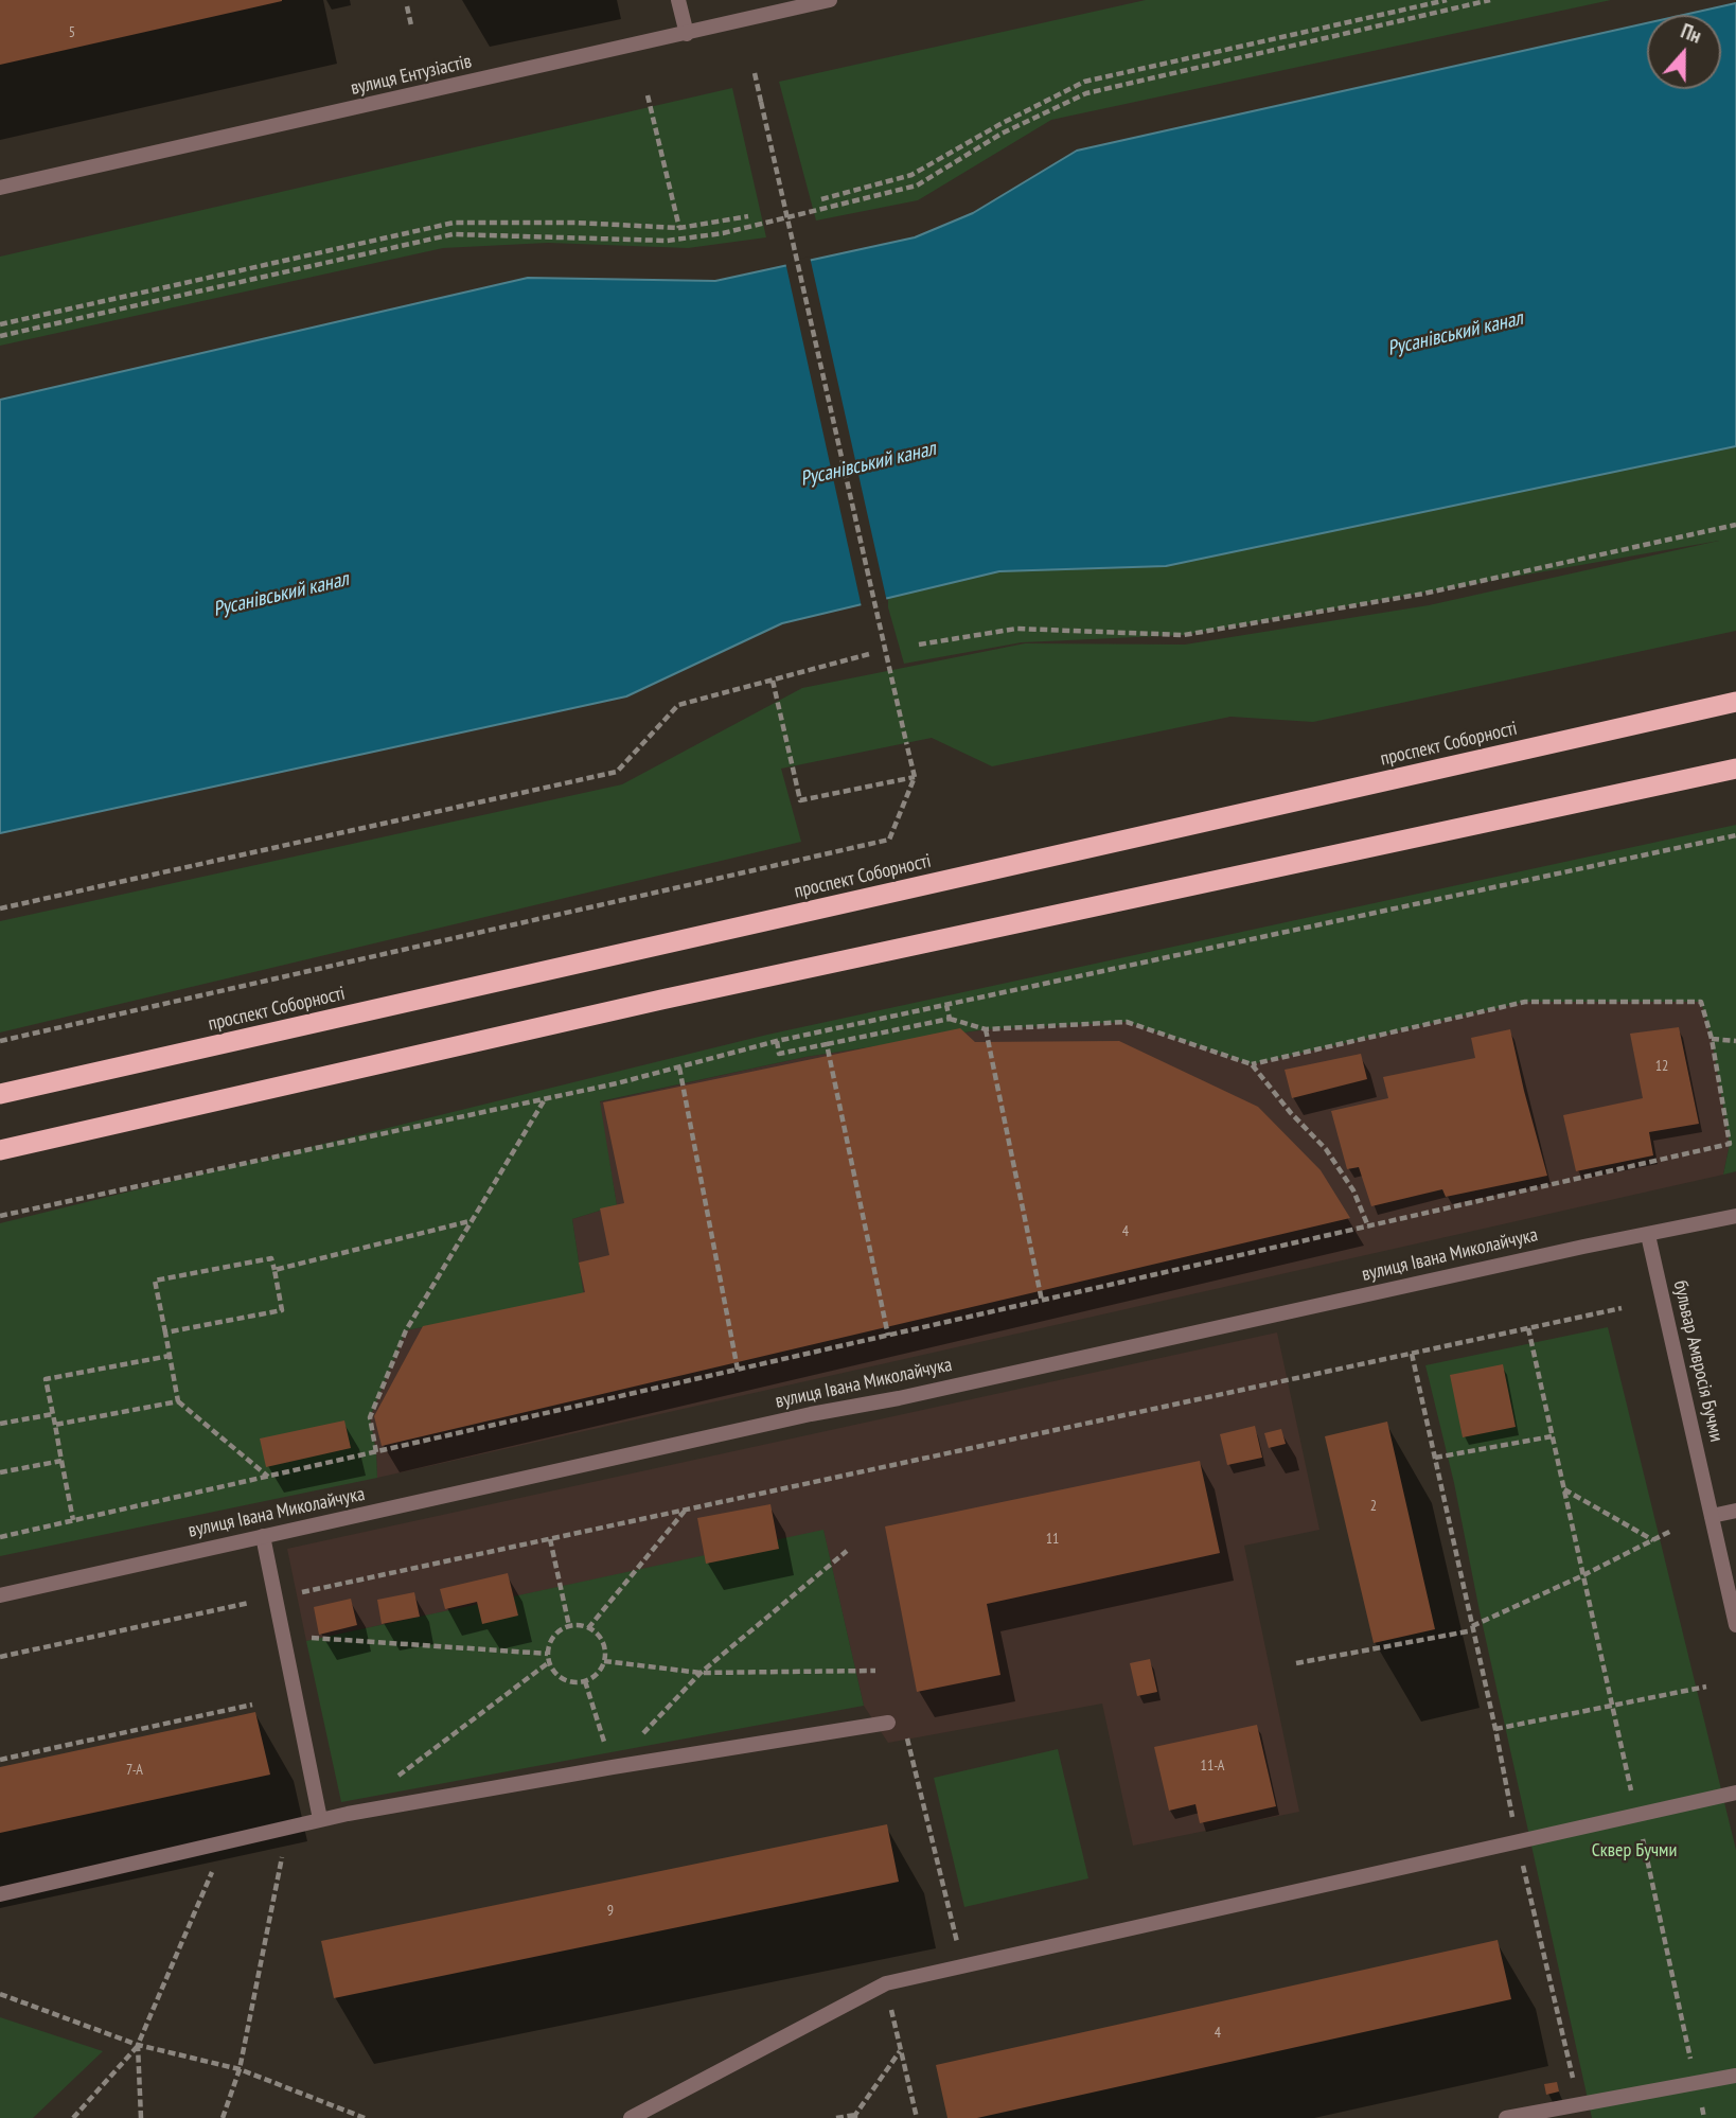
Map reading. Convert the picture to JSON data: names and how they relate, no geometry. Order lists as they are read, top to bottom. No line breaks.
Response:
{"streets":{"highway":["проспект Соборності"],"street":["вулиця Ентузіастів","вулиця Івана Миколайчука","бульвар Амвросія Бучми"]},"crossings":[["вулиця Івана Миколайчука","бульвар Амвросія Бучми"]],"water":["Русанівський канал"],"parks":["Сквер Бучми"],"house_numbers":["5","12","4","2","11","11-А","7-А","9","4"],"north":"top"}
